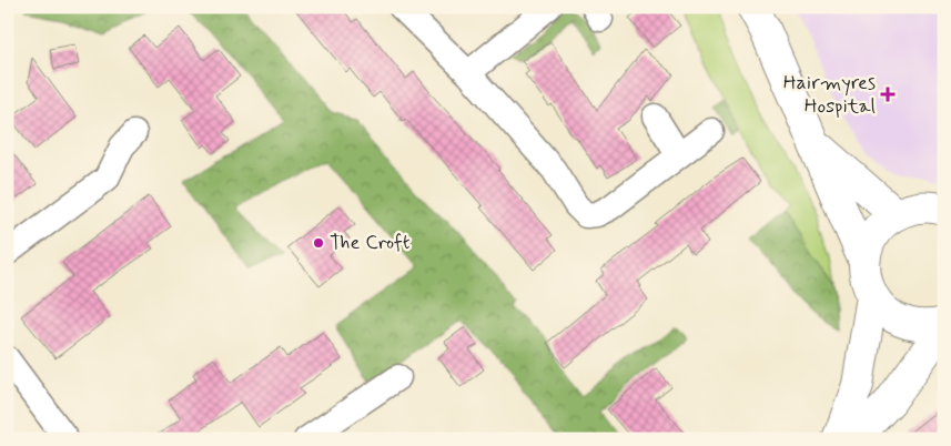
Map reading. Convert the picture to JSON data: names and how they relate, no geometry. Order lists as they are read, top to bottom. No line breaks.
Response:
{"places":{"health":["Hairmyres Hospital"],"other":["The Croft"]}}
